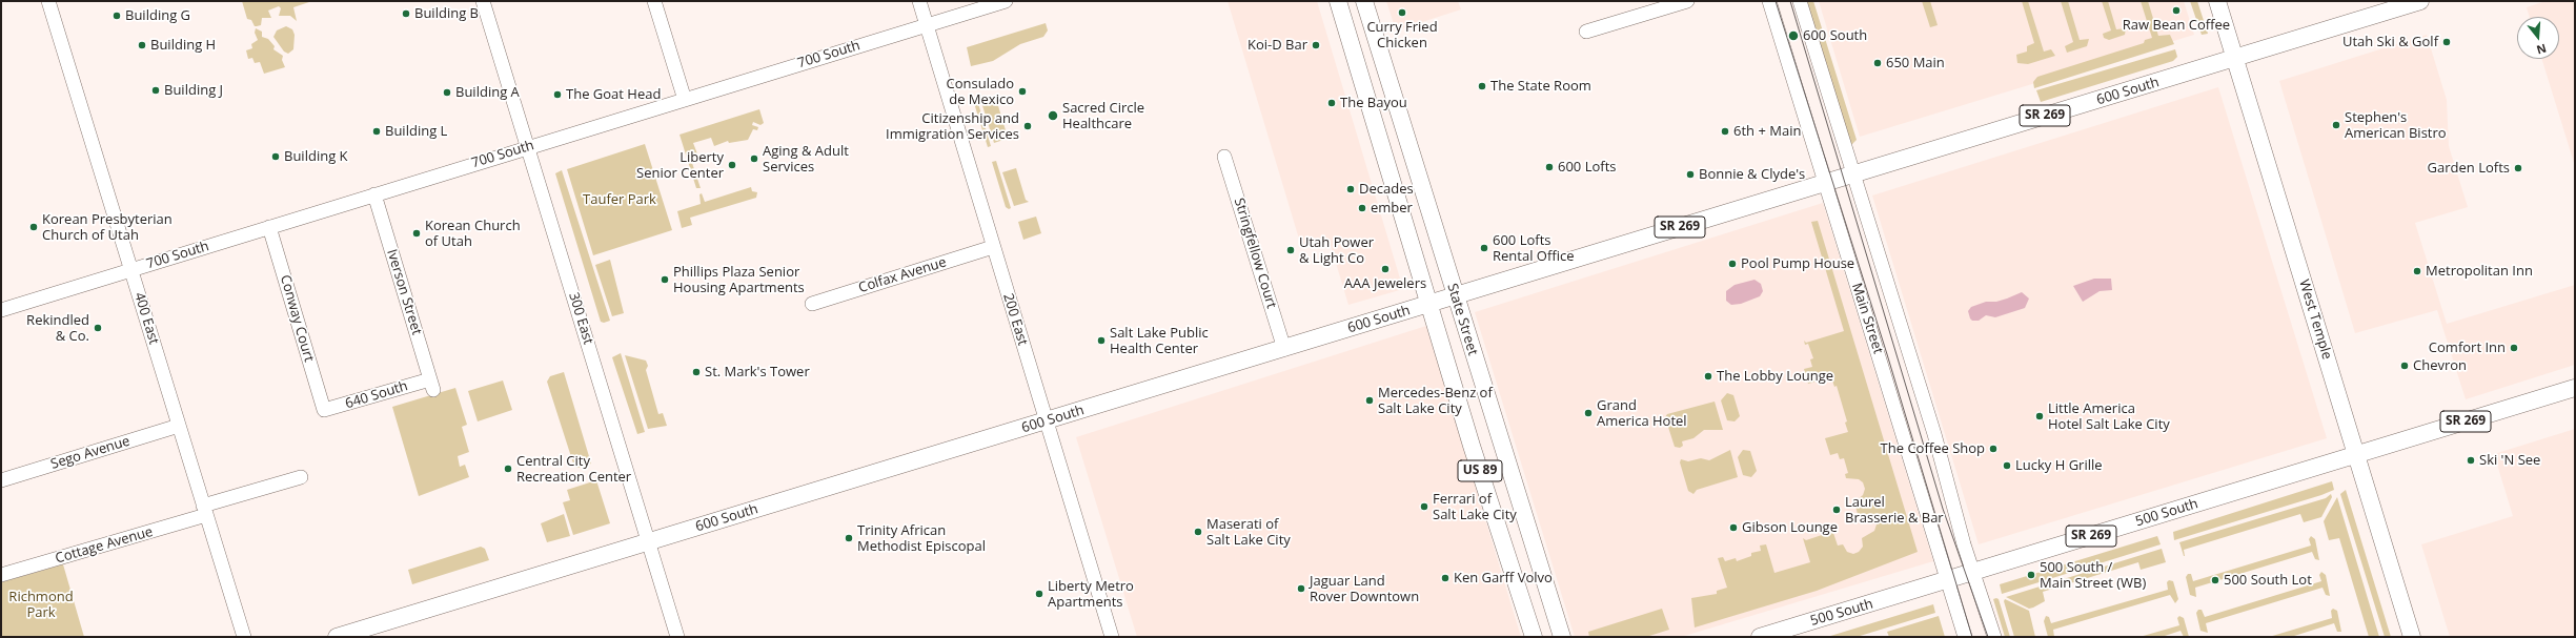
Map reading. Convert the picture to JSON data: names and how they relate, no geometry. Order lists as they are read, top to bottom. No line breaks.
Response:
{"streets":{"main road":["600 South","SR 269","State Street","West Temple","US 89","500 South"],"street":["700 South","Stringfellow Court","Colfax Avenue","Iverson Street","400 East","Conway Court","300 East","Main Street","200 East","640 South","Sego Avenue","Cottage Avenue"]},"crossings":[["700 South","Iverson Street"],["700 South","400 East"],["700 South","Conway Court"],["700 South","300 East"],["700 South","200 East"],["600 South","Stringfellow Court"],["600 South","300 East"],["600 South","Main Street"],["600 South","200 East"],["600 South","State Street"],["600 South","West Temple"],["Colfax Avenue","200 East"],["Iverson Street","640 South"],["400 East","Sego Avenue"],["400 East","Cottage Avenue"],["Conway Court","640 South"],["Main Street","500 South"],["West Temple","500 South"]],"parks":["Taufer Park","Richmond Park"],"places":["Raw Bean Coffee","Curry Fried Chicken","Building B","Building G","600 South","Utah Ski & Golf","Building H","Koi-D Bar","650 Main","The State Room","Building J","Consulado de Mexico","Building A","The Goat Head","The Bayou","Sacred Circle Healthcare","Stephen's American Bistro","Citizenship and Immigration Services","Building L","6th + Main","Building K","Aging & Adult Services","Liberty Senior Center","600 Lofts","Garden Lofts","Bonnie & Clyde's","Decades","ember","Korean Presbyterian Church of Utah","Korean Church of Utah","600 Lofts Rental Office","Utah Power & Light Co","Pool Pump House","AAA Jewelers","Metropolitan Inn","Phillips Plaza Senior Housing Apartments","Rekindled & Co.","Salt Lake Public Health Center","Comfort Inn","Chevron","St. Mark's Tower","The Lobby Lounge","Mercedes-Benz of Salt Lake City","Grand America Hotel","Little America Hotel Salt Lake City","The Coffee Shop","Ski 'N See","Lucky H Grille","Central City Recreation Center","Ferrari of Salt Lake City","Laurel Brasserie & Bar","Gibson Lounge","Maserati of Salt Lake City","Trinity African Methodist Episcopal","500 South / Main Street (WB)","Ken Garff Volvo","500 South Lot","Jaguar Land Rover Downtown","Liberty Metro Apartments"],"north":"bottom"}
